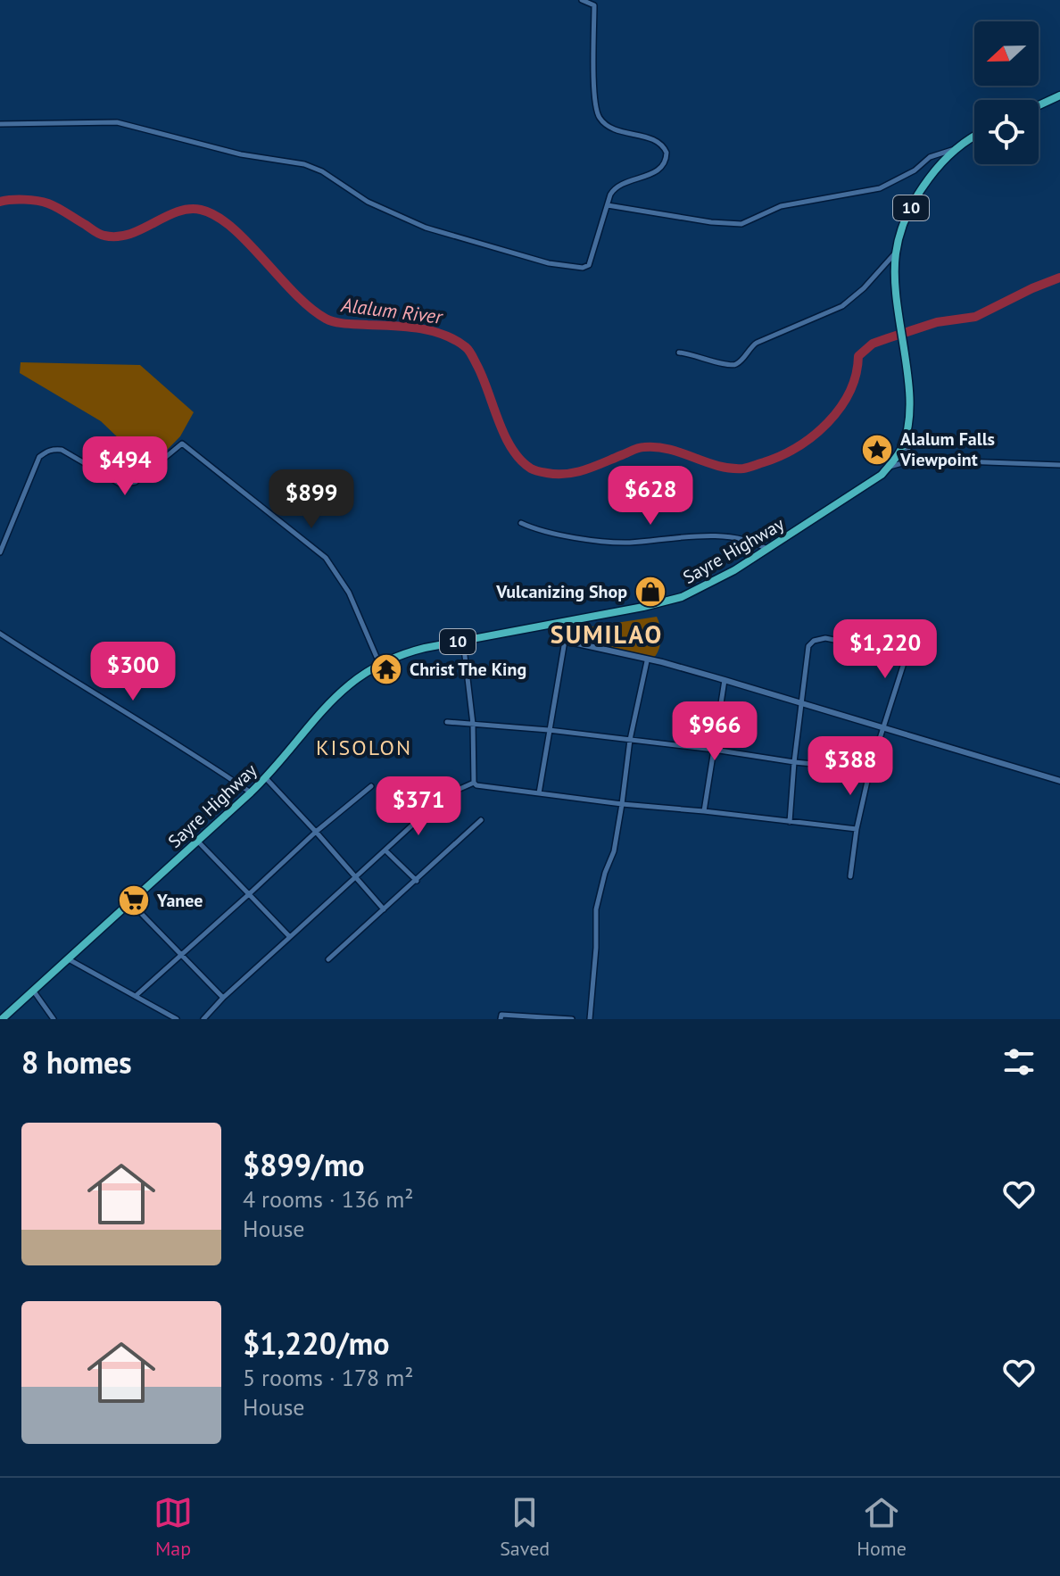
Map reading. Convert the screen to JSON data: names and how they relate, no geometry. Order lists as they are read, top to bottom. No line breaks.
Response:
{"streets":{"highway":["10","Sayre Highway"]},"districts":["SUMILAO","KISOLON"],"water":["Alalum River"],"places":{"place":["Alalum Falls Viewpoint"],"shop":["Vulcanizing Shop"],"temple":["Christ The King"],"supermarket":["Yanee"]},"north":"left","page":{"price":["$494","$628","$899","$1,220","$300","$966","$388","$371"],"heading":"8 homes","list":[{"name":"$899/mo","note":"4 rooms · 136 m² · House"},{"name":"$1,220/mo","note":"5 rooms · 178 m² · House"}],"tabs":["Map","Saved","Home"]}}
